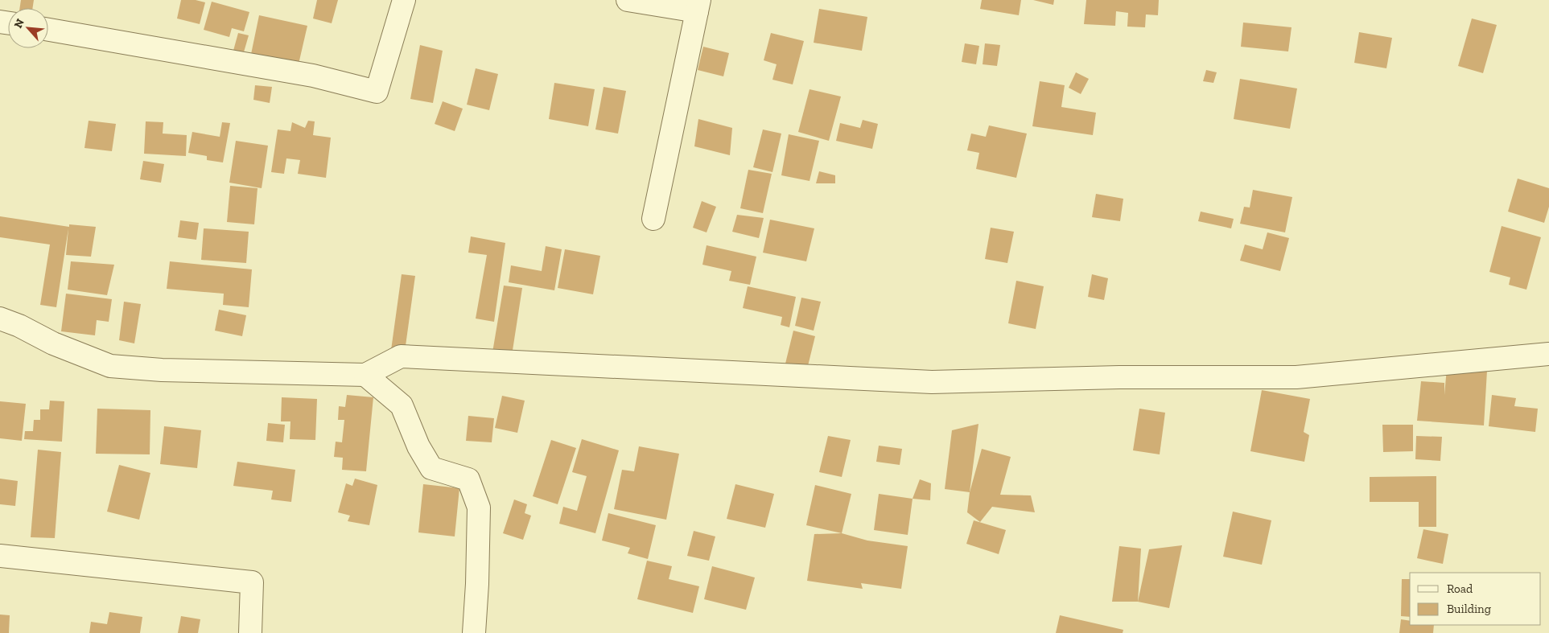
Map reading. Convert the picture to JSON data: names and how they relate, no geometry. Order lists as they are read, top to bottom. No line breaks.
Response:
{"legend":["Road","Building"],"north":"top left"}
